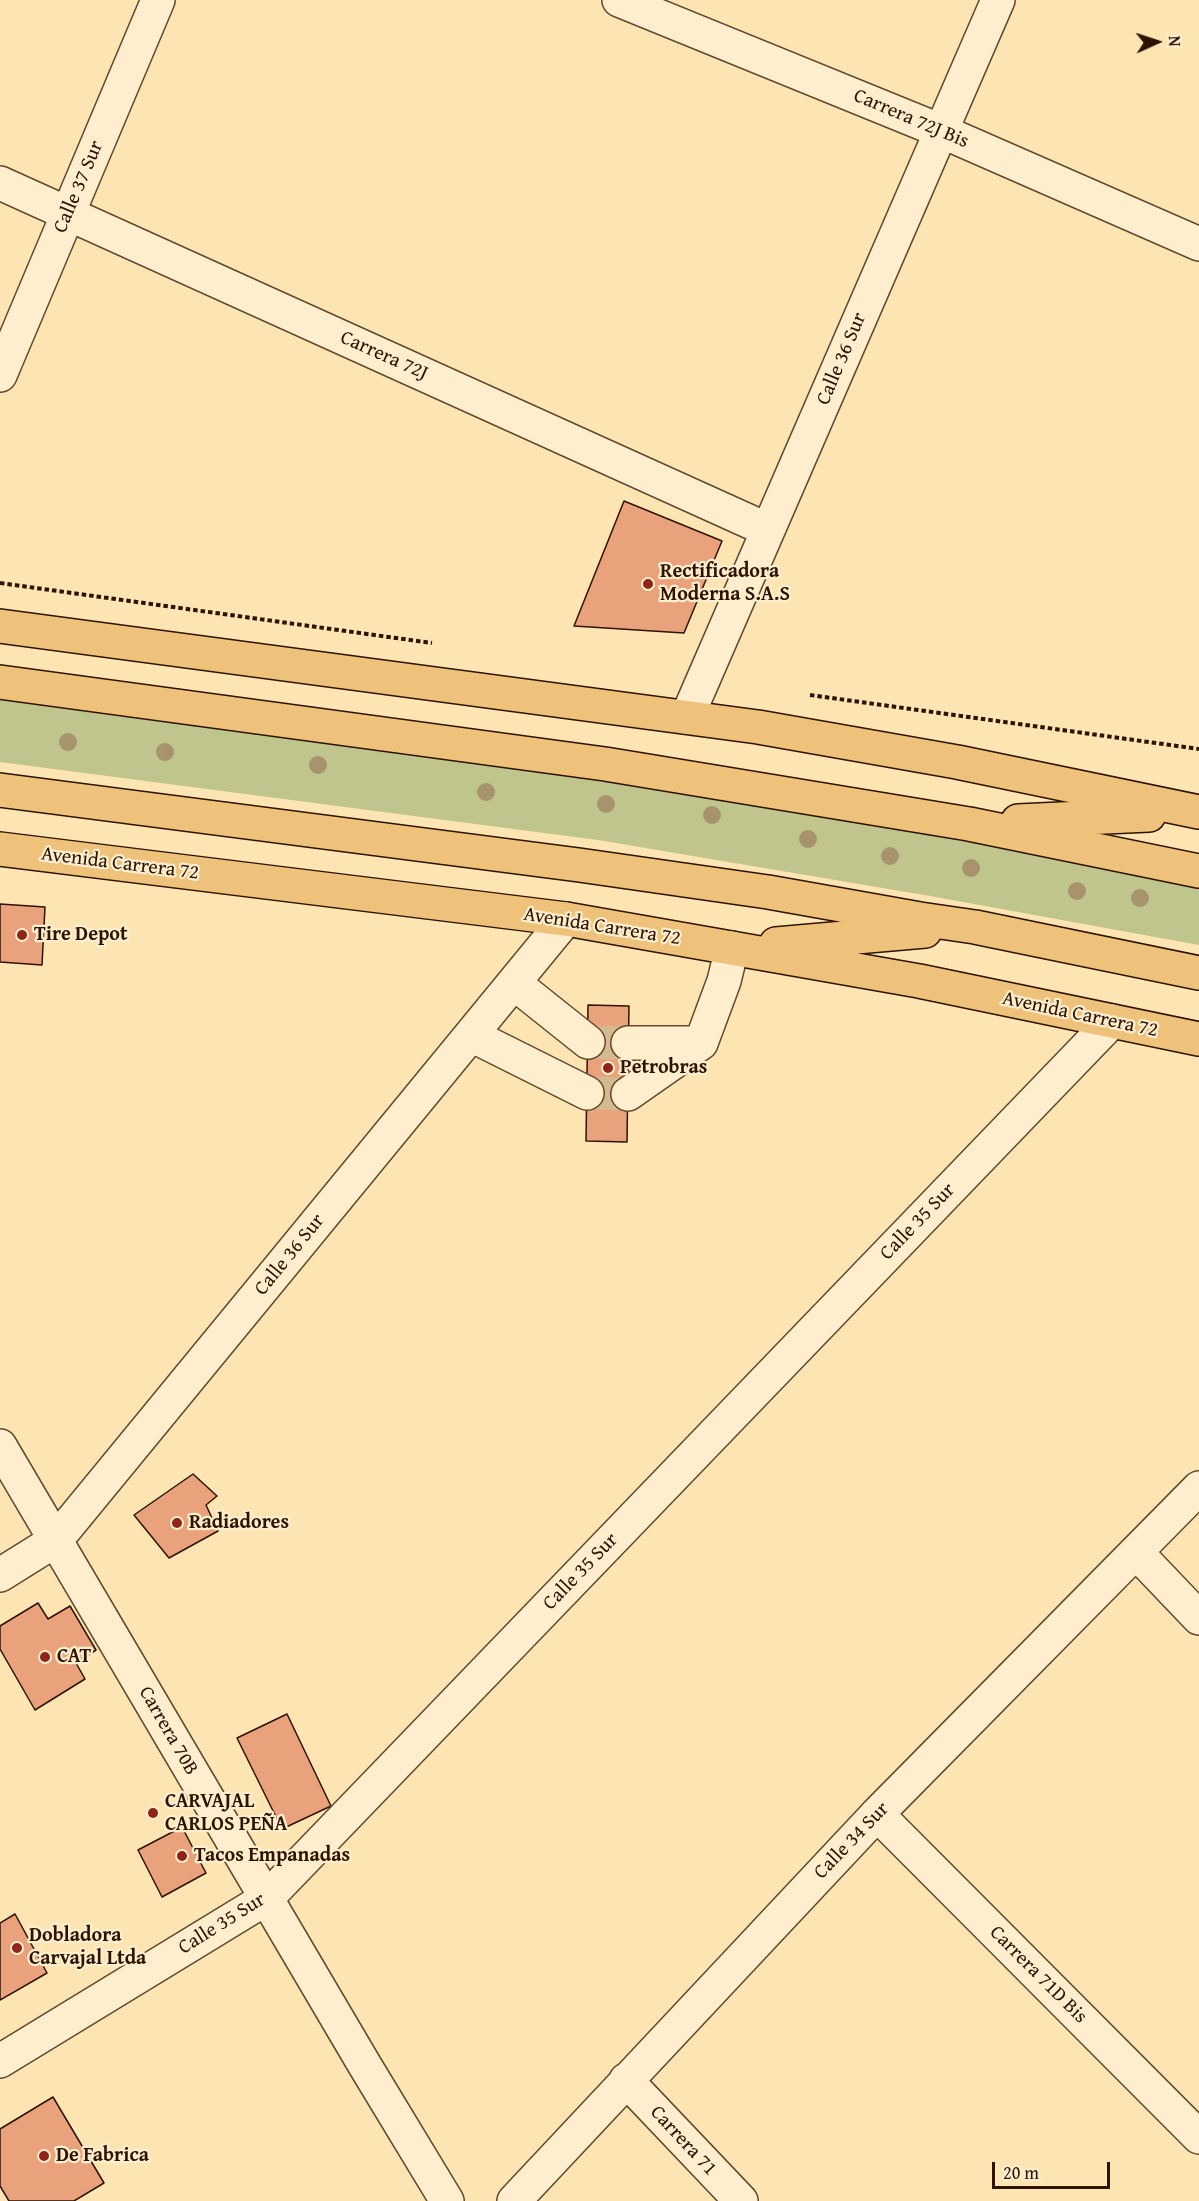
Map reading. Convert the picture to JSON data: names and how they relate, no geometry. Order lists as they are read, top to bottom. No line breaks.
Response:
{"streets":{"highway":["Avenida Carrera 72"],"street":["Carrera 72J Bis","Calle 37 Sur","Carrera 72J","Calle 36 Sur","Calle 35 Sur","Carrera 70B","Calle 34 Sur","Carrera 71D Bis","Carrera 71"]},"crossings":[["Carrera 72J Bis","Calle 36 Sur"],["Calle 37 Sur","Carrera 72J"],["Carrera 72J","Calle 36 Sur"],["Calle 36 Sur","Avenida Carrera 72"],["Calle 36 Sur","Carrera 70B"],["Avenida Carrera 72","Calle 35 Sur"],["Calle 35 Sur","Carrera 70B"],["Calle 34 Sur","Carrera 71D Bis"],["Calle 34 Sur","Carrera 71"]],"places":["Rectificadora Moderna S.A.S","Tire Depot","Petrobras","Radiadores","CAT","CARVAJAL CARLOS PEÑA","Tacos Empanadas","Dobladora Carvajal Ltda","De Fabrica"],"scale_bar":"20 m","north":"right"}
